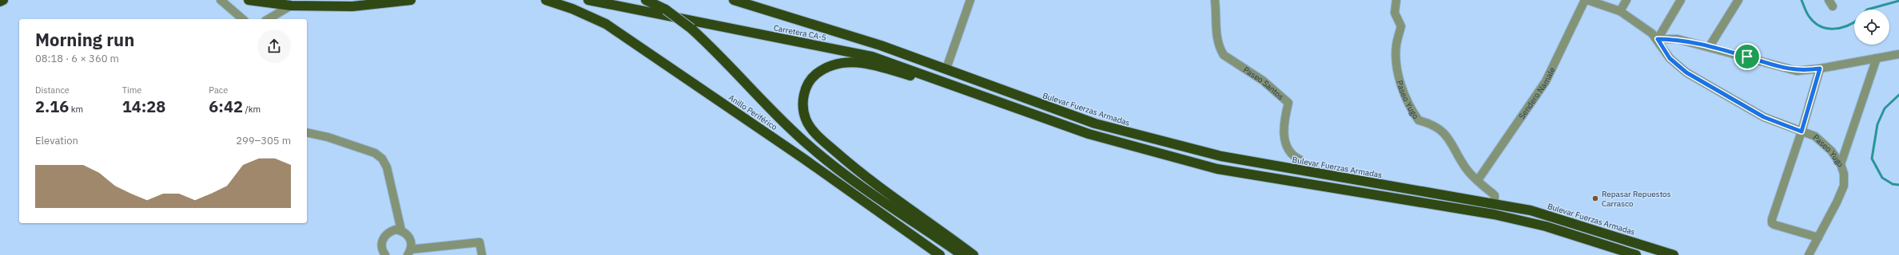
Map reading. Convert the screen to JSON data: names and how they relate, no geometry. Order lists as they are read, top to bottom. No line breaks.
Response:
{"streets":{"highway":["Carretera CA-5","Bulevar Fuerzas Armadas","Anillo Periférico"],"street":["Paseo Santos","Sendero Namale","Paseo Yugo"]},"crossings":[["Carretera CA-5","Bulevar Fuerzas Armadas"],["Paseo Santos","Bulevar Fuerzas Armadas"],["Sendero Namale","Paseo Yugo"],["Paseo Yugo","Bulevar Fuerzas Armadas"]],"places":["Repasar Repuestos Carrasco"],"page":{"heading":["Morning run","08:18 · 6 × 360 m"],"stats":[["Distance","2.16 km"],["Time","14:28"],["Pace","6:42 /km"]],"chart":["Elevation","299–305 m"]}}
